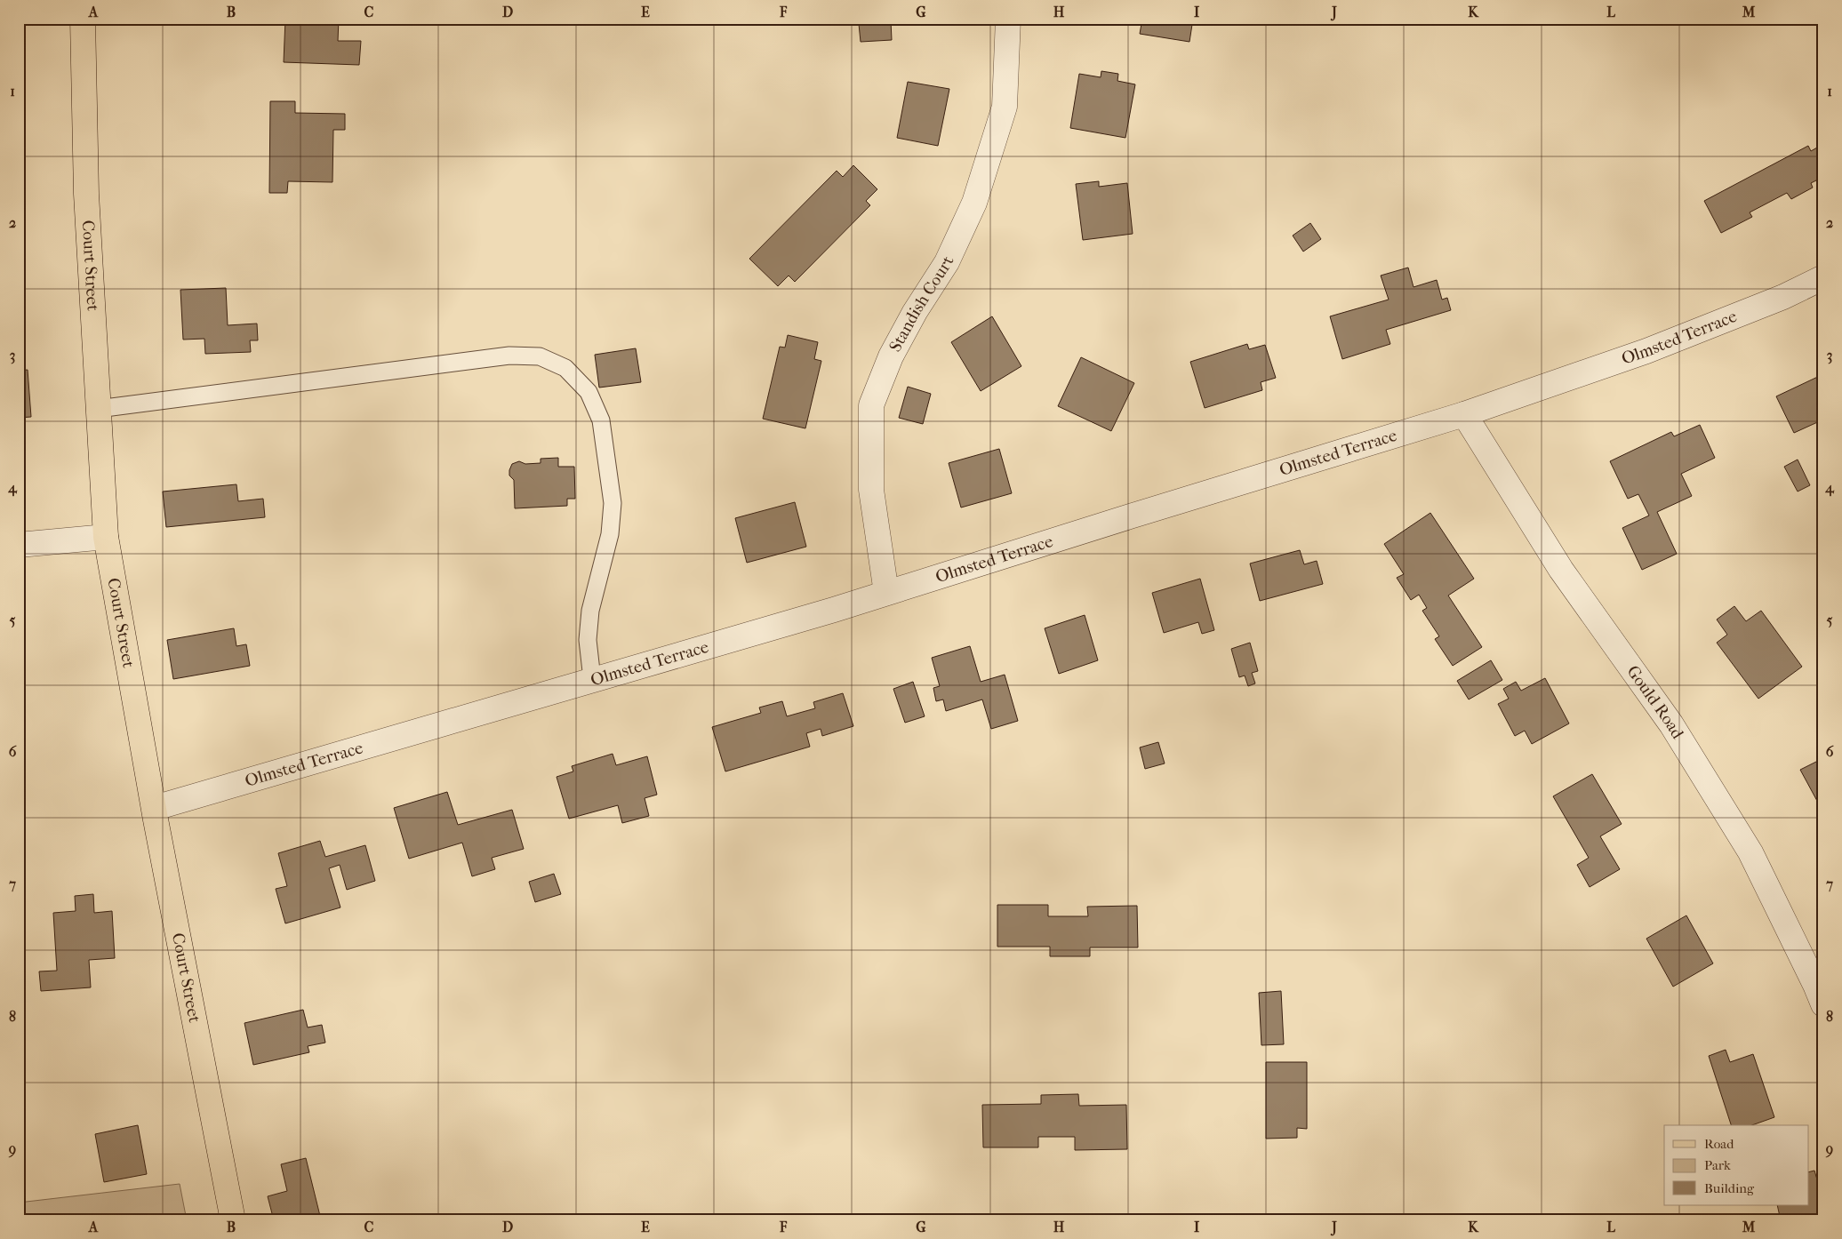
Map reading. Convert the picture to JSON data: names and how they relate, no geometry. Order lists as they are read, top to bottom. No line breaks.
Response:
{"streets":{"main road":["Court Street"],"street":["Standish Court","Olmsted Terrace","Gould Road"]},"crossings":[["Court Street","Olmsted Terrace"],["Standish Court","Olmsted Terrace"],["Olmsted Terrace","Gould Road"]],"legend":["Road","Park","Building"],"grid":{"columns":["A","B","C","D","E","F","G","H","I","J","K","L","M"],"rows":["1","2","3","4","5","6","7","8","9"]}}
